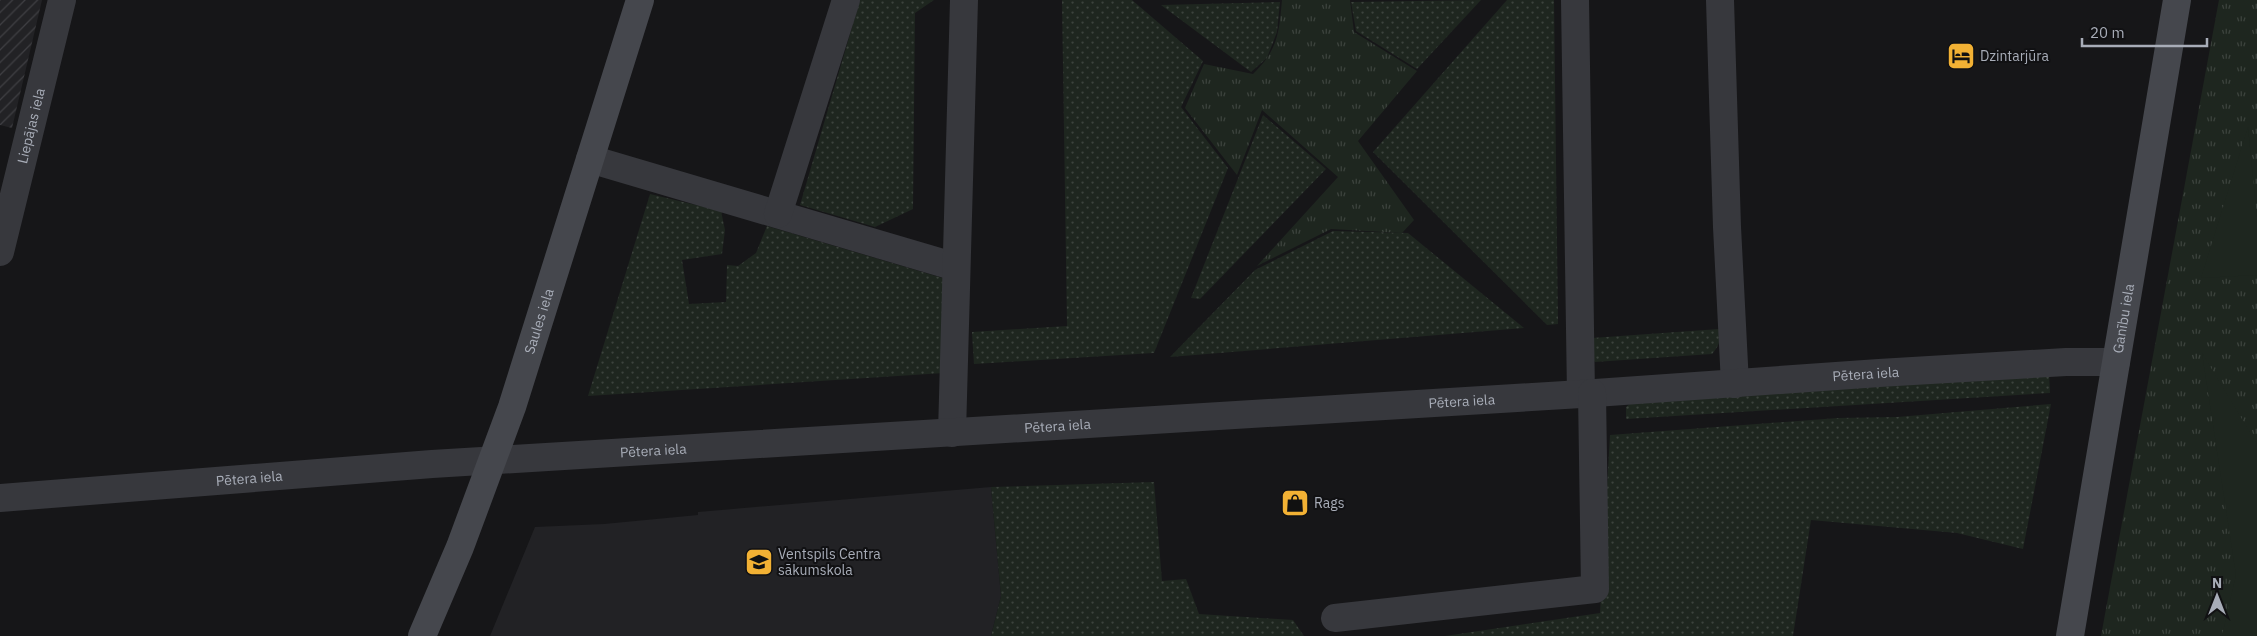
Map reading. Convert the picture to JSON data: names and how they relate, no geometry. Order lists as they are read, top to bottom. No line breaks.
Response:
{"streets":{"street":["Liepājas iela","Ganību iela","Saules iela","Pētera iela"]},"crossings":[["Ganību iela","Pētera iela"],["Saules iela","Pētera iela"]],"places":{"hotel":["Dzintarjūra"],"shop":["Rags"],"school or university":["Ventspils Centra sākumskola"]},"scale_bar":"20 m","north":"top"}
